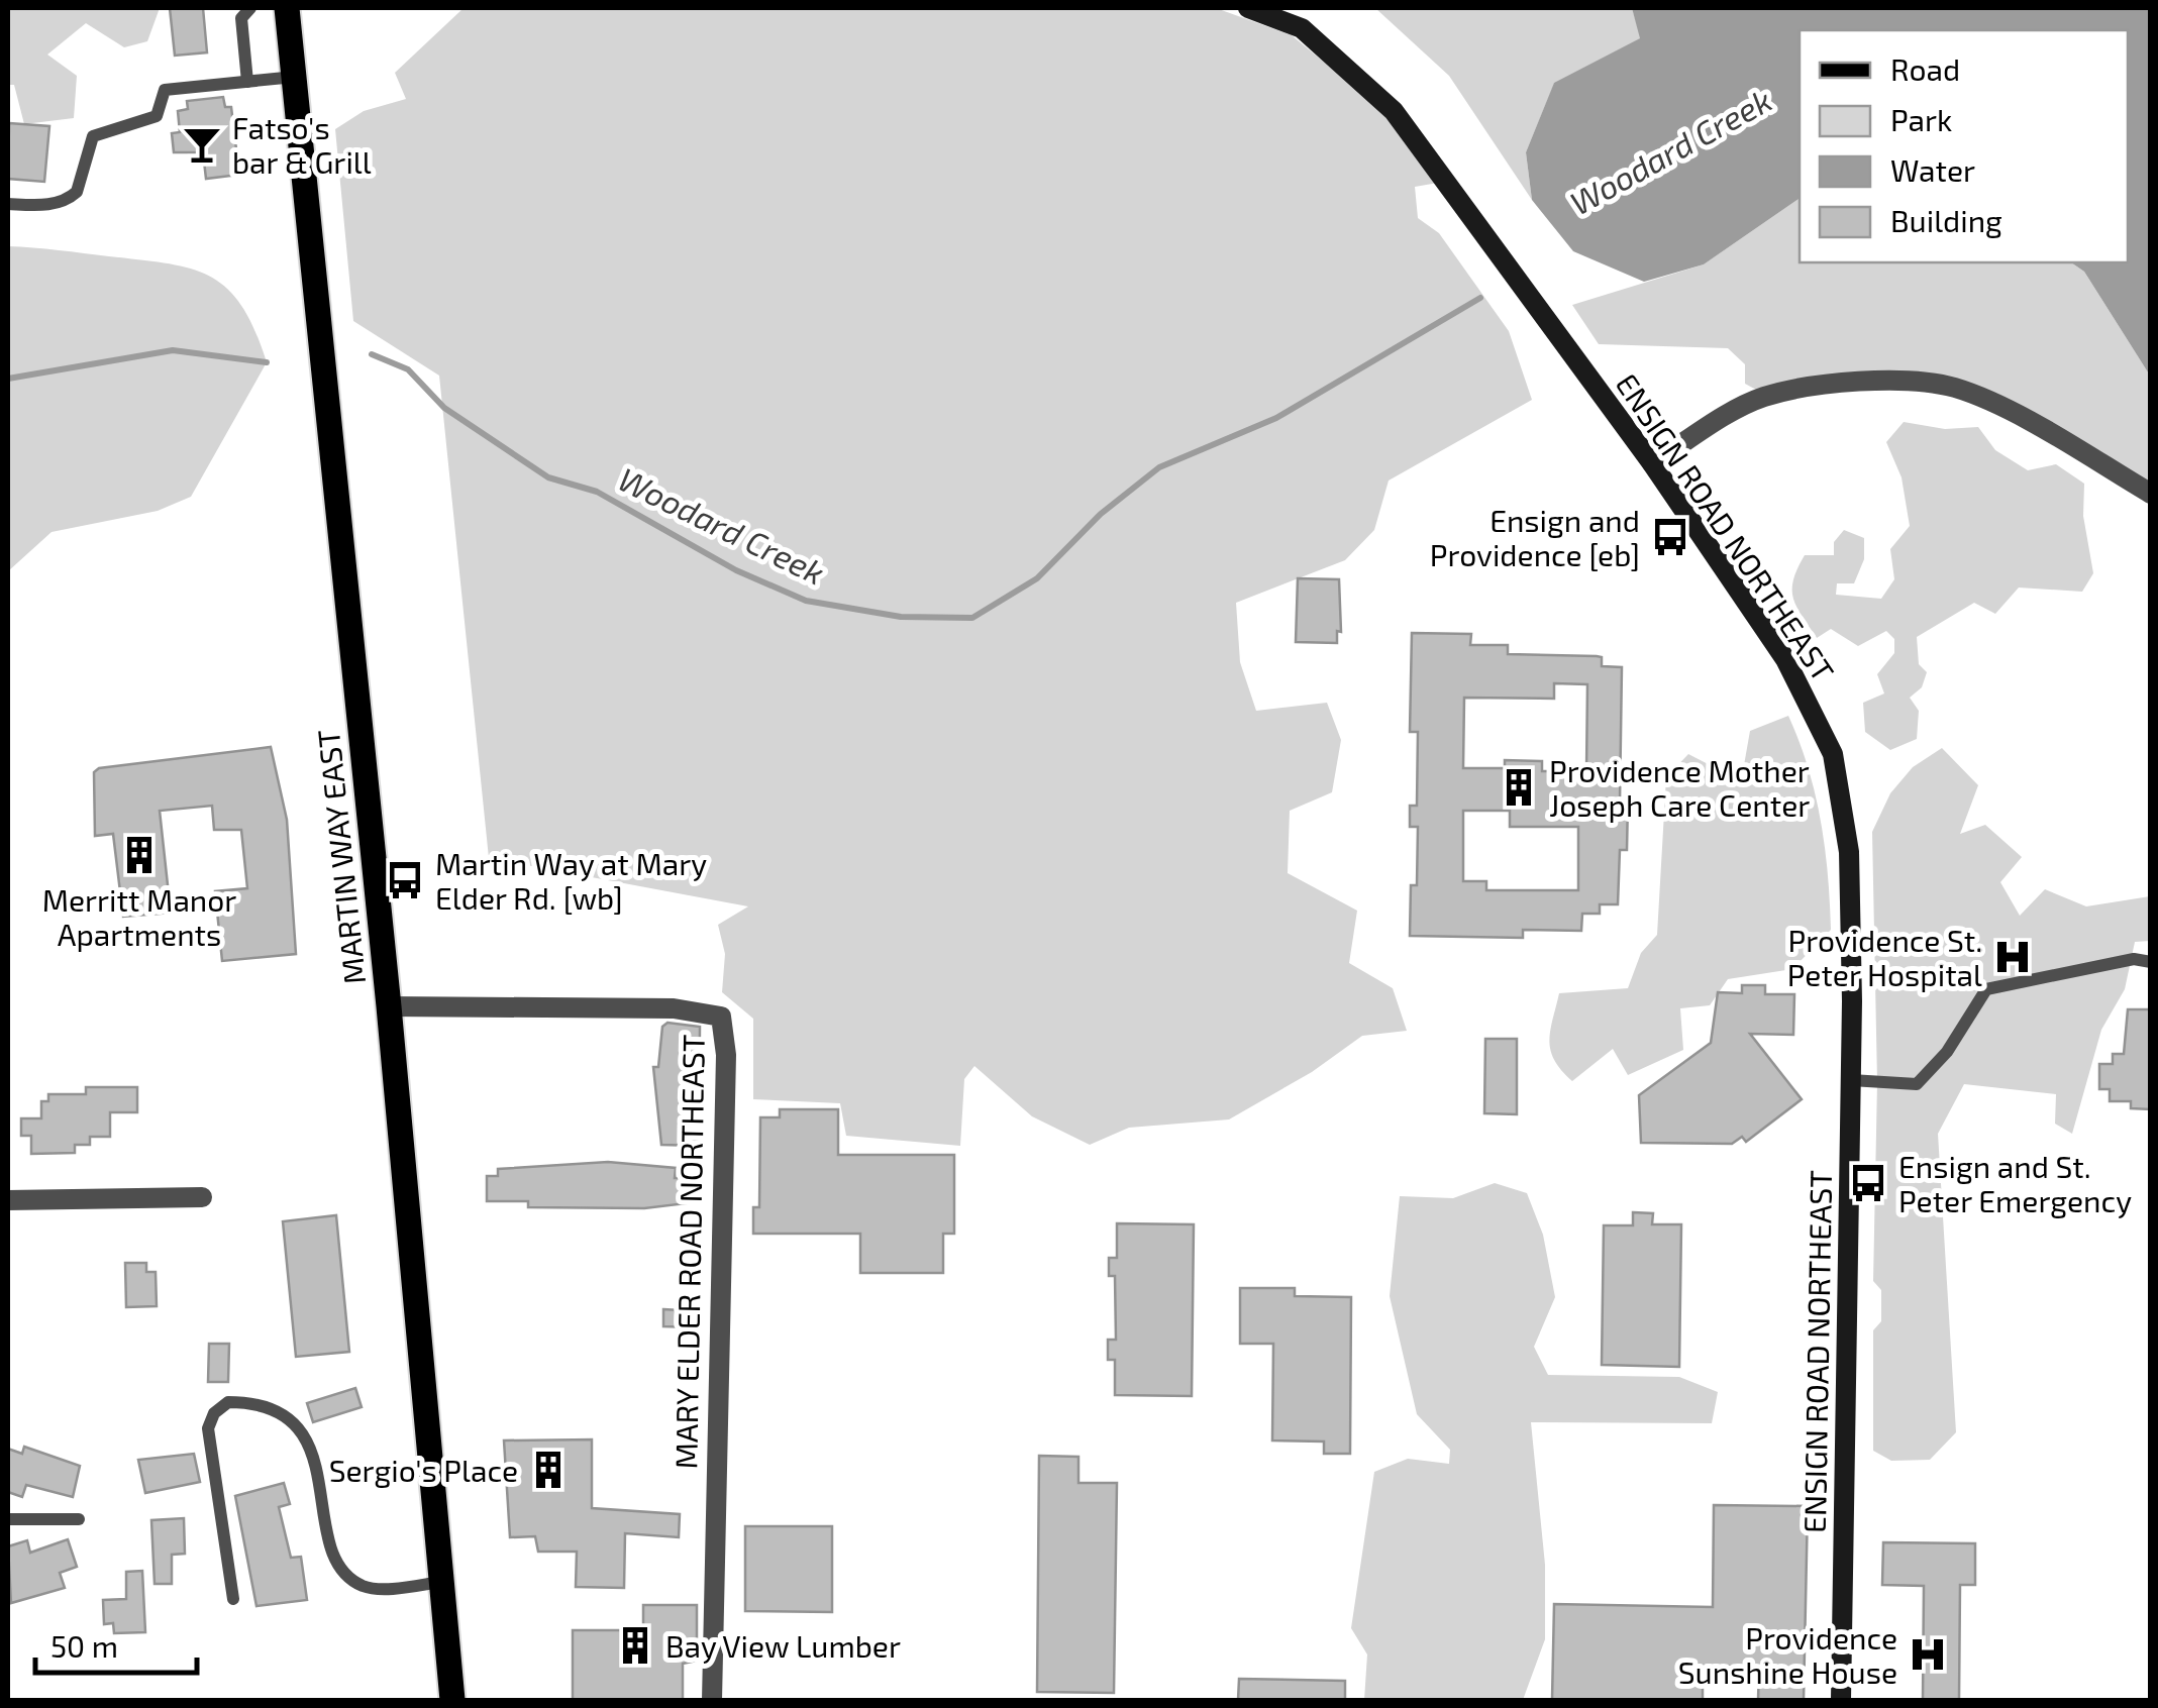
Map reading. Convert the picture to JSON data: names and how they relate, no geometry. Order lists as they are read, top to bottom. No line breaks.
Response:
{"streets":{"main road":["MARTIN WAY EAST"],"street":["ENSIGN ROAD NORTHEAST","MARY ELDER ROAD NORTHEAST"]},"crossings":[["MARTIN WAY EAST","MARY ELDER ROAD NORTHEAST"]],"water":["Woodard Creek"],"places":{"bar":["Fatso's bar & Grill"],"bus stop":["Ensign and Providence [eb]","Martin Way at Mary Elder Rd. [wb]","Ensign and St. Peter Emergency"],"building":["Providence Mother Joseph Care Center","Merritt Manor Apartments","Sergio's Place","Bay View Lumber"],"hospital":["Providence St. Peter Hospital","Providence Sunshine House"]},"legend":["Road","Park","Water","Building"],"scale_bar":"50 m"}
